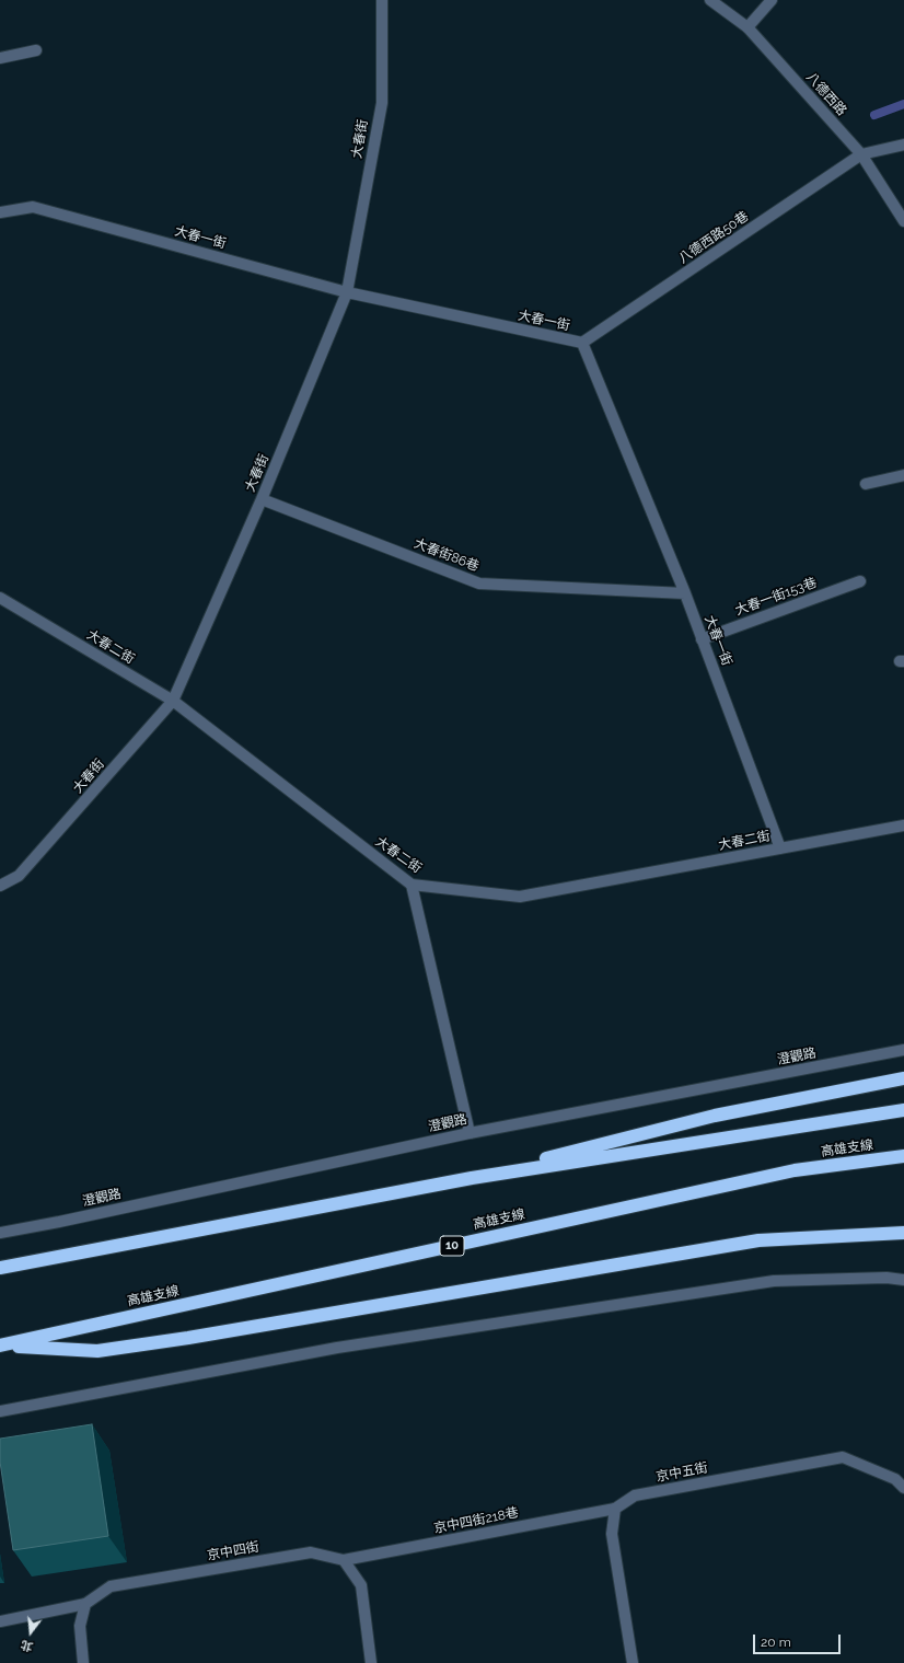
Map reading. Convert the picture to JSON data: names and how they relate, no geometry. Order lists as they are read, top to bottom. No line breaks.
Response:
{"streets":{"highway":["高雄支線","10"],"street":["八德西路","大春街","大春一街","八德西路50巷","大春街86巷","大春一街153巷","大春二街","澄觀路","京中五街","京中四街218巷","京中四街"]},"crossings":[["八德西路","八德西路50巷"],["大春街","大春一街"],["大春街","大春街86巷"],["大春街","大春二街"],["大春一街","八德西路50巷"],["大春一街","大春街86巷"],["大春一街","大春一街153巷"],["大春一街","大春二街"],["京中五街","京中四街218巷"],["京中四街218巷","京中四街"]],"scale_bar":"20 m","north":"bottom"}
